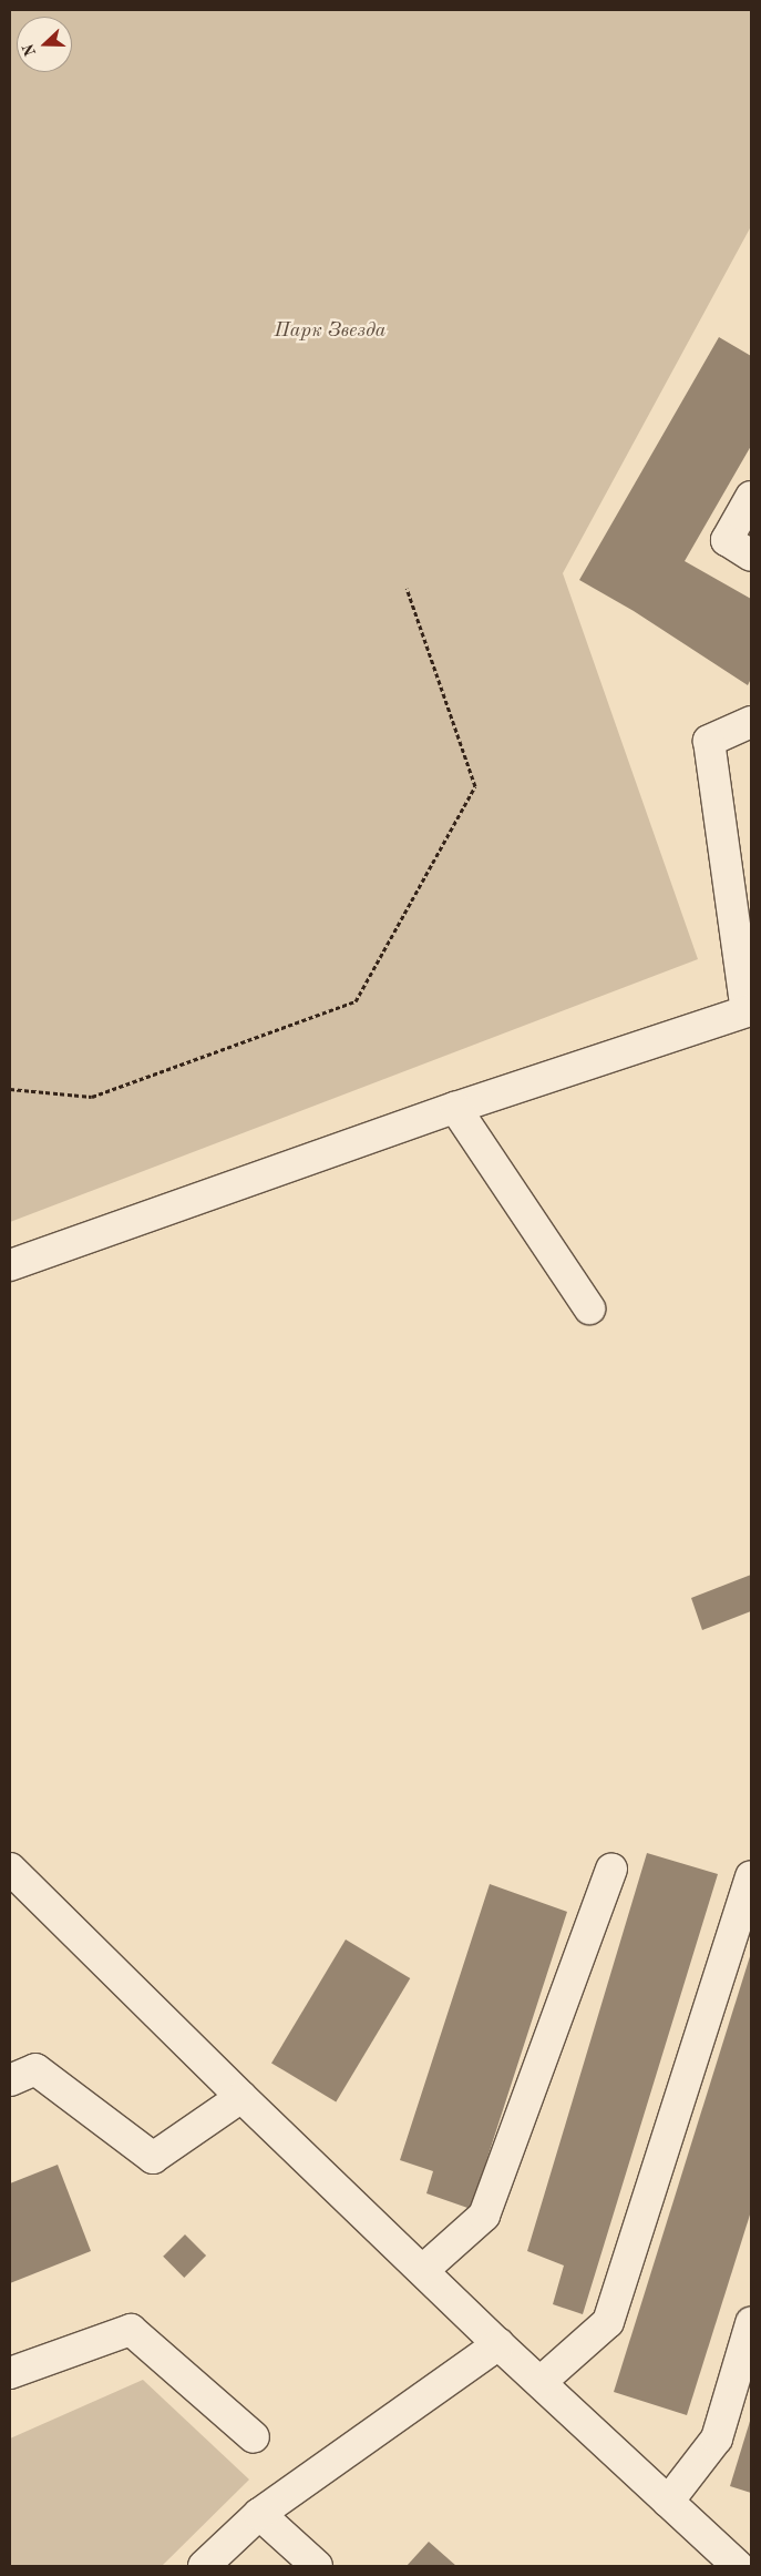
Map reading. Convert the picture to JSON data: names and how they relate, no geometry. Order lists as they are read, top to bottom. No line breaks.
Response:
{"parks":["Парк Звезда"],"north":"left"}
